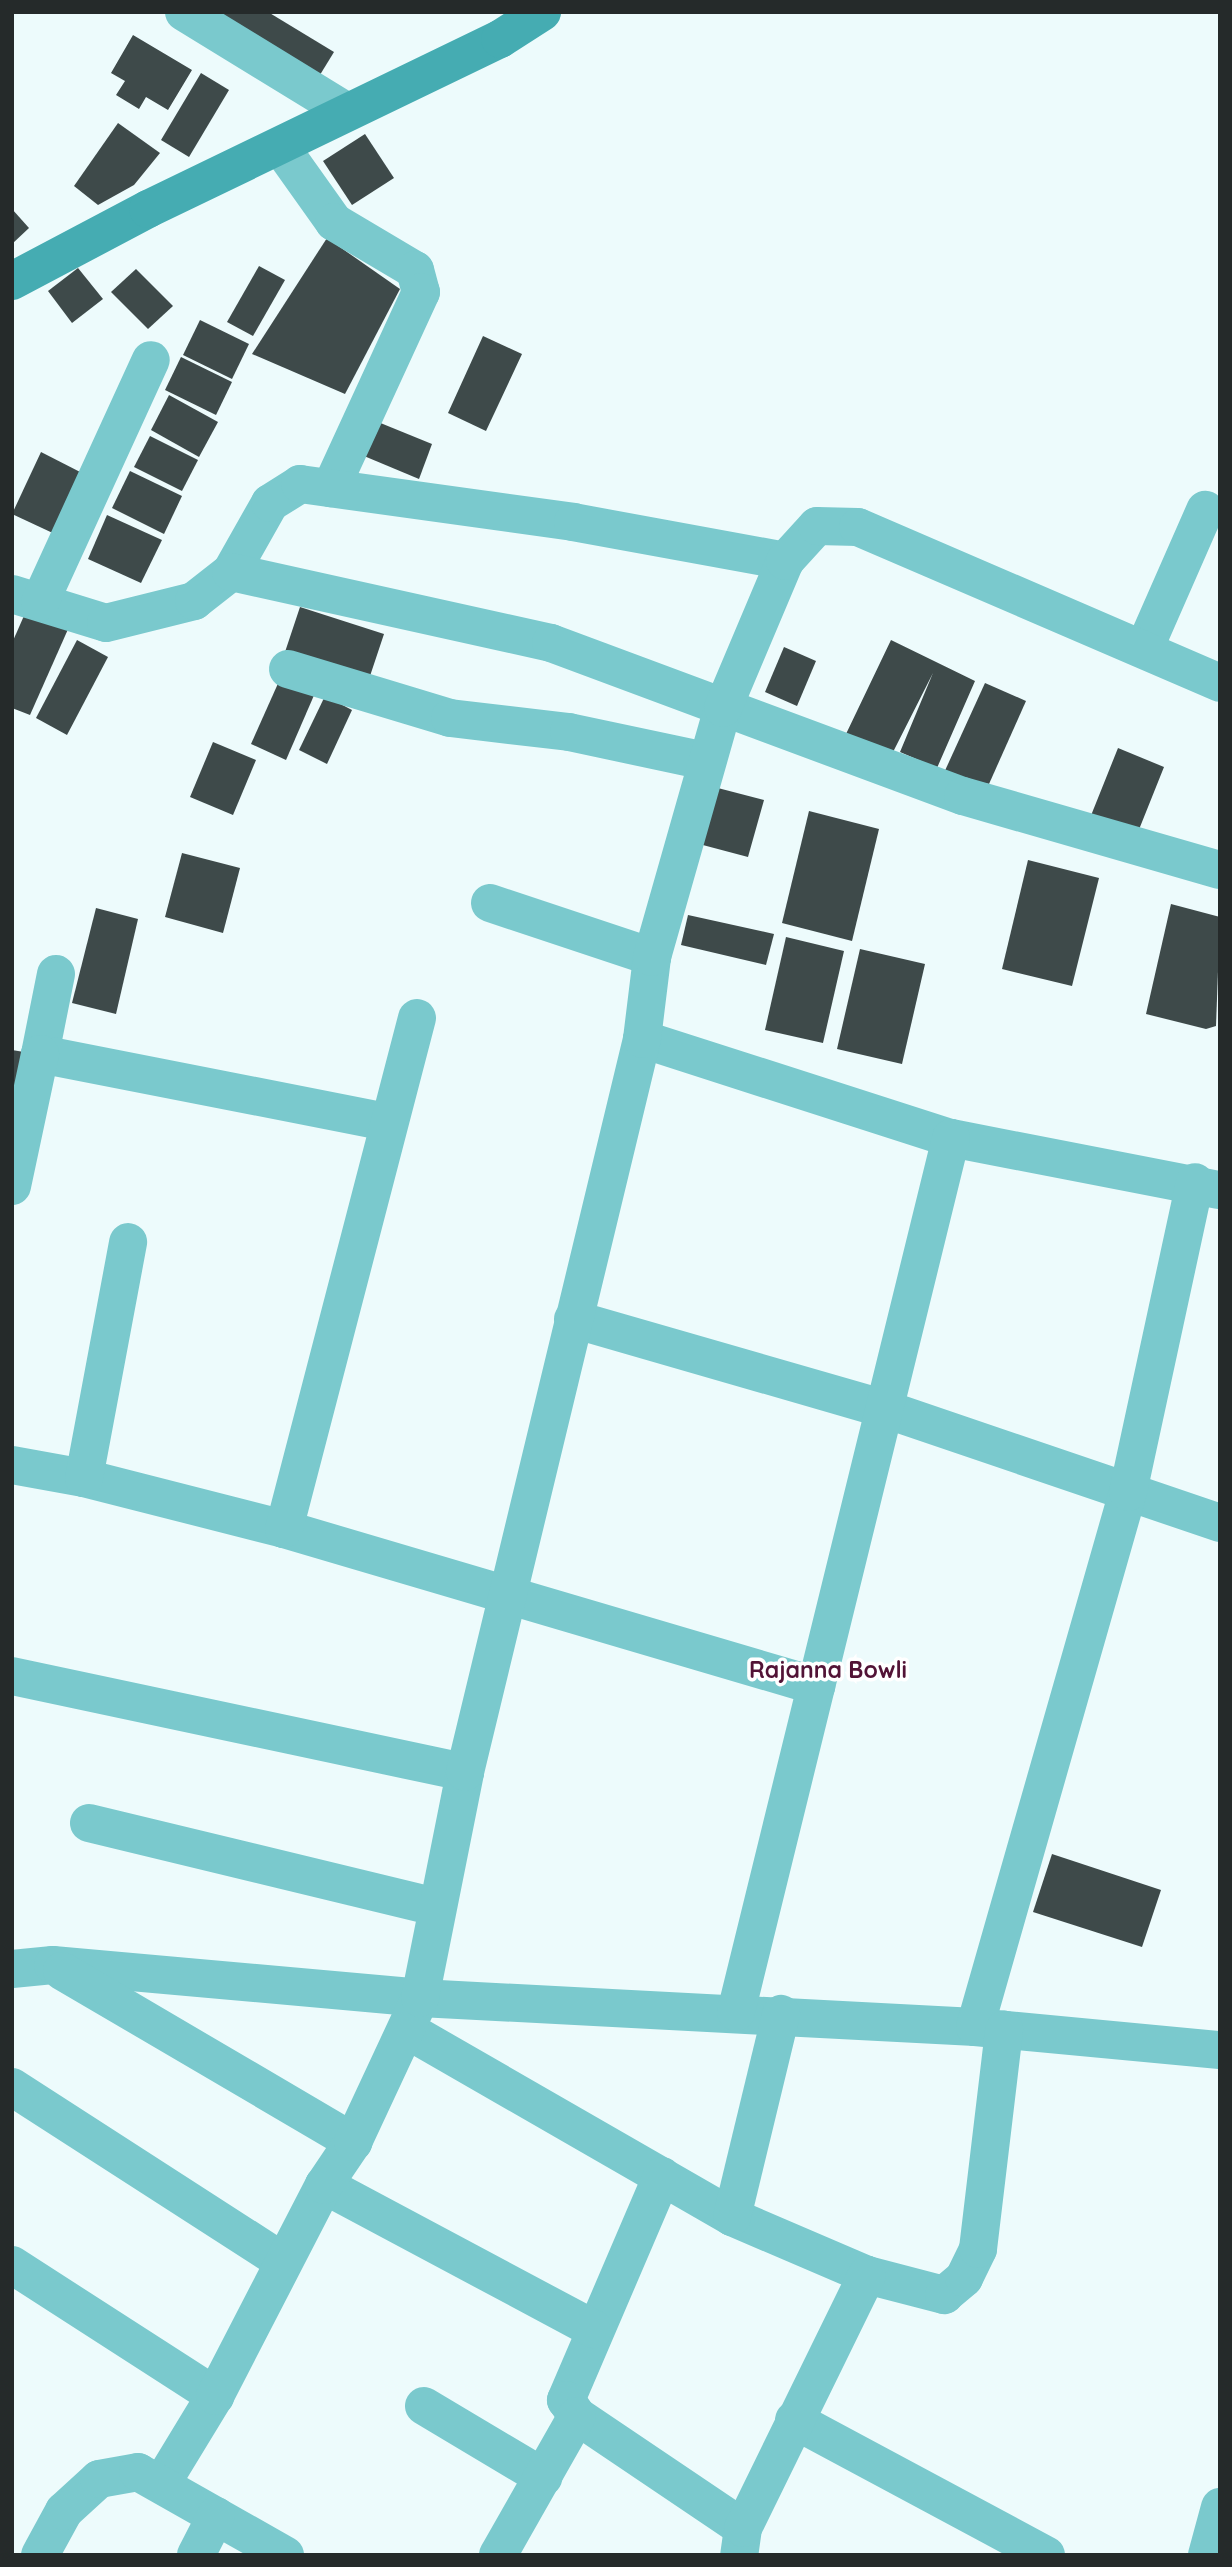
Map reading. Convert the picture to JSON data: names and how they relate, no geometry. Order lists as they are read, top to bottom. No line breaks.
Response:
{"districts":["Rajanna Bowli"]}
